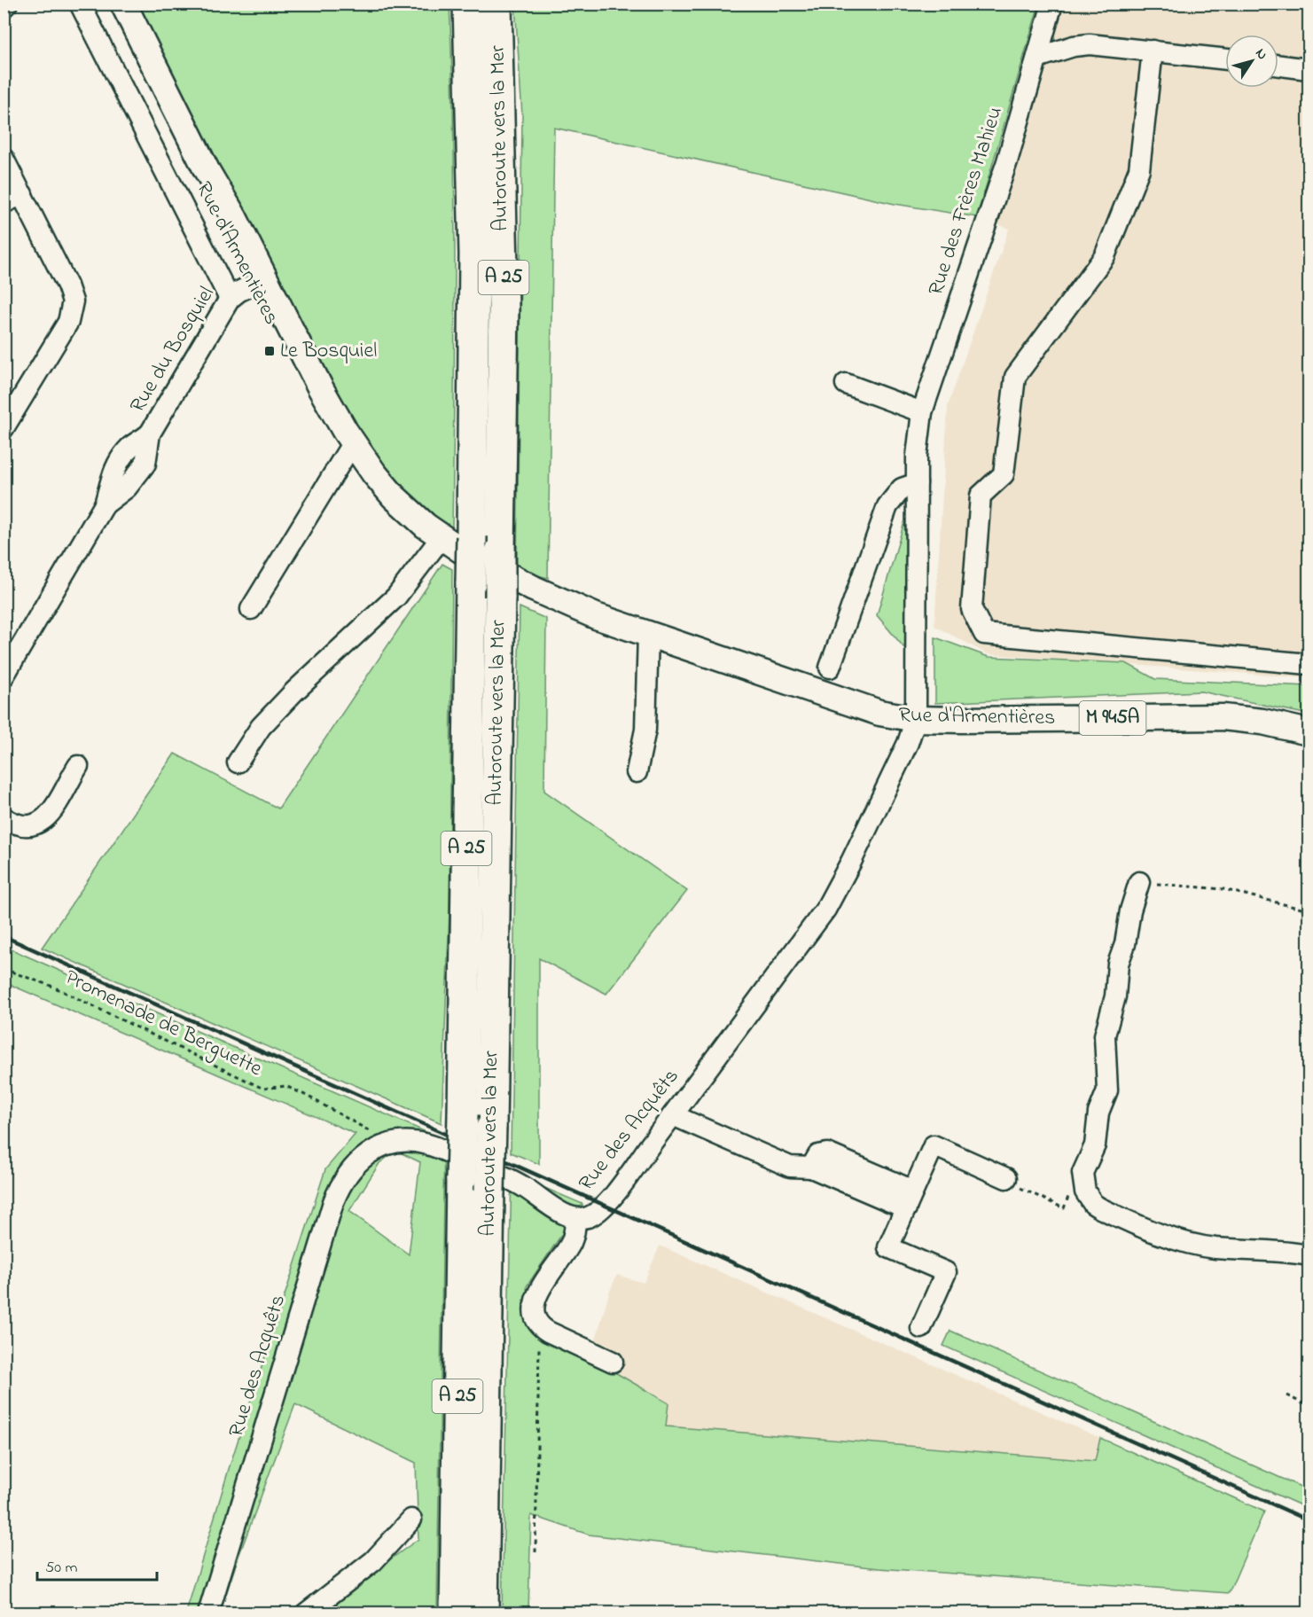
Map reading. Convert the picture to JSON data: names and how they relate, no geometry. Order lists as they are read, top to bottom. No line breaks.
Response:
{"streets":{"highway":["Autoroute vers la Mer","A 25"],"main road":["Rue d'Armentières","M 945A"],"street":["Rue des Frères Mahieu","Rue du Bosquiel","Rue des Acquêts"],"path":["Promenade de Berguette"]},"crossings":[["Rue des Frères Mahieu","Rue d'Armentières"],["Rue des Frères Mahieu","Rue des Acquêts"],["Rue d'Armentières","Rue du Bosquiel"],["Rue d'Armentières","Rue des Acquêts"],["Promenade de Berguette","Rue des Acquêts"]],"places":{"transit":["Le Bosquiel"]},"scale_bar":"50 m","north":"top right"}
